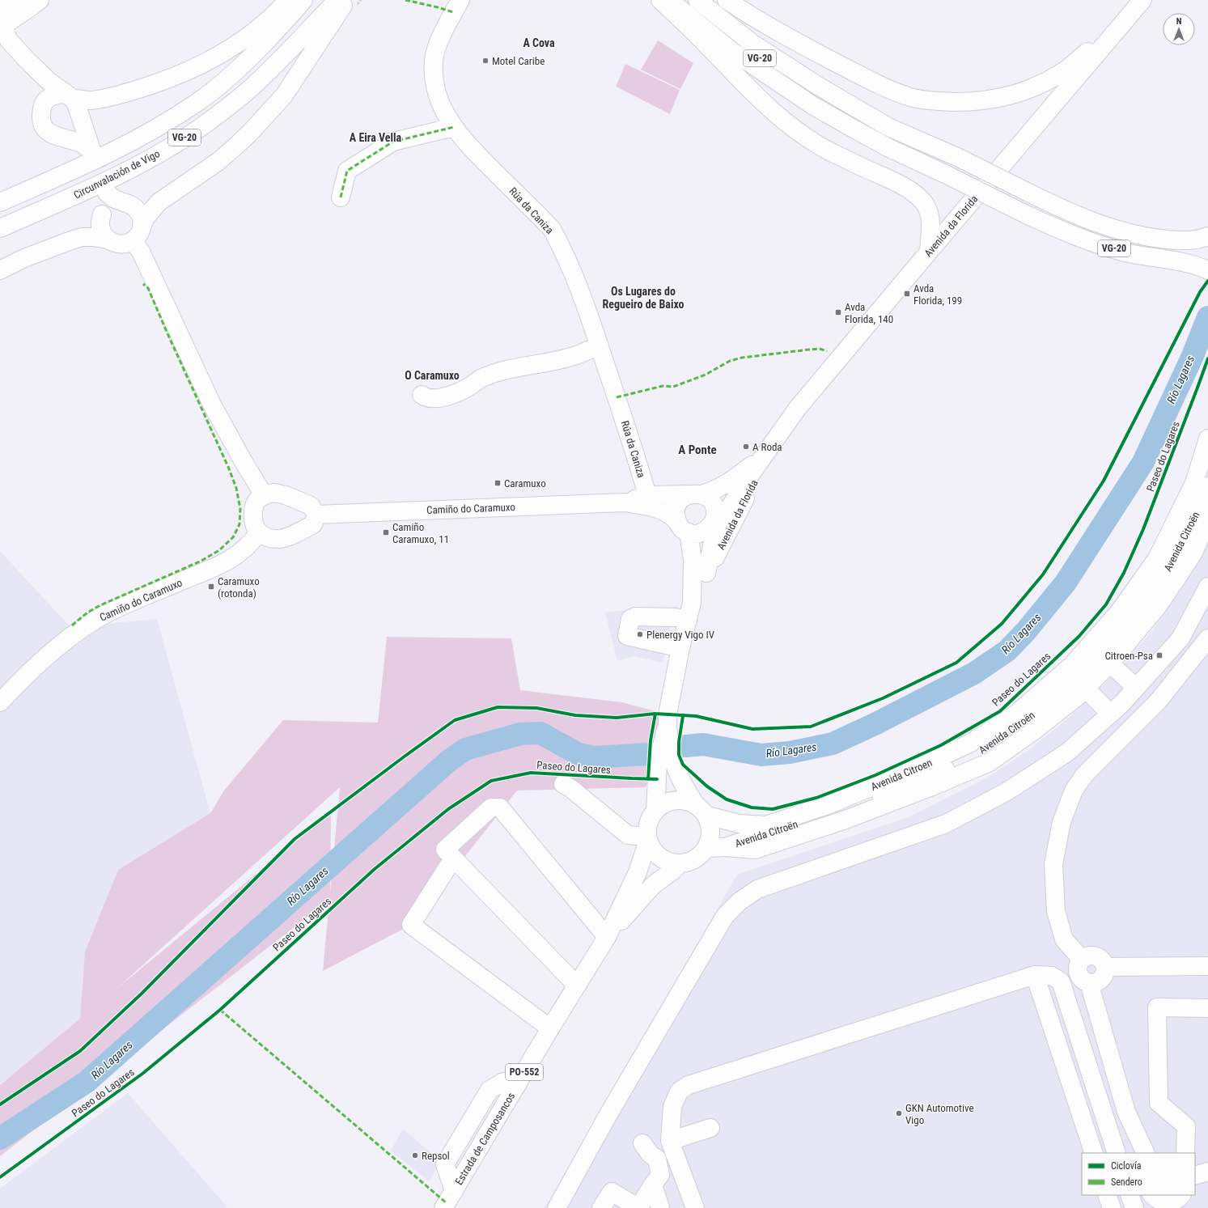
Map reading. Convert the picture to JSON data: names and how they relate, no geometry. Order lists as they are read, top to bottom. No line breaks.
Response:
{"streets":{"main road":["VG-20","Circunvalación de Vigo","Rúa da Caniza","Avenida da Florida","Camiño do Caramuxo","Avenida Citroën","Avenida Citroen","PO-552","Estrada de Camposancos"],"cycle path":["Paseo do Lagares"]},"crossings":[["Rúa da Caniza","Camiño do Caramuxo"],["Avenida da Florida","Camiño do Caramuxo"],["Avenida da Florida","Avenida Citroën"],["Avenida da Florida","Avenida Citroen"],["Avenida da Florida","Estrada de Camposancos"],["Avenida Citroën","Avenida Citroen"],["Avenida Citroën","Estrada de Camposancos"],["Avenida Citroen","Estrada de Camposancos"]],"districts":["A Cova","A Eira Vella","Os Lugares do Regueiro de Baixo","O Caramuxo","A Ponte"],"water":["Río Lagares"],"places":{"other":["Motel Caribe","A Roda","Plenergy Vigo IV","GKN Automotive Vigo","Repsol"],"transit":["Avda Florida, 199","Avda Florida, 140","Caramuxo","Camiño Caramuxo, 11","Caramuxo (rotonda)","Citroen-Psa"]},"legend":["Ciclovía","Sendero"],"north":"top"}
